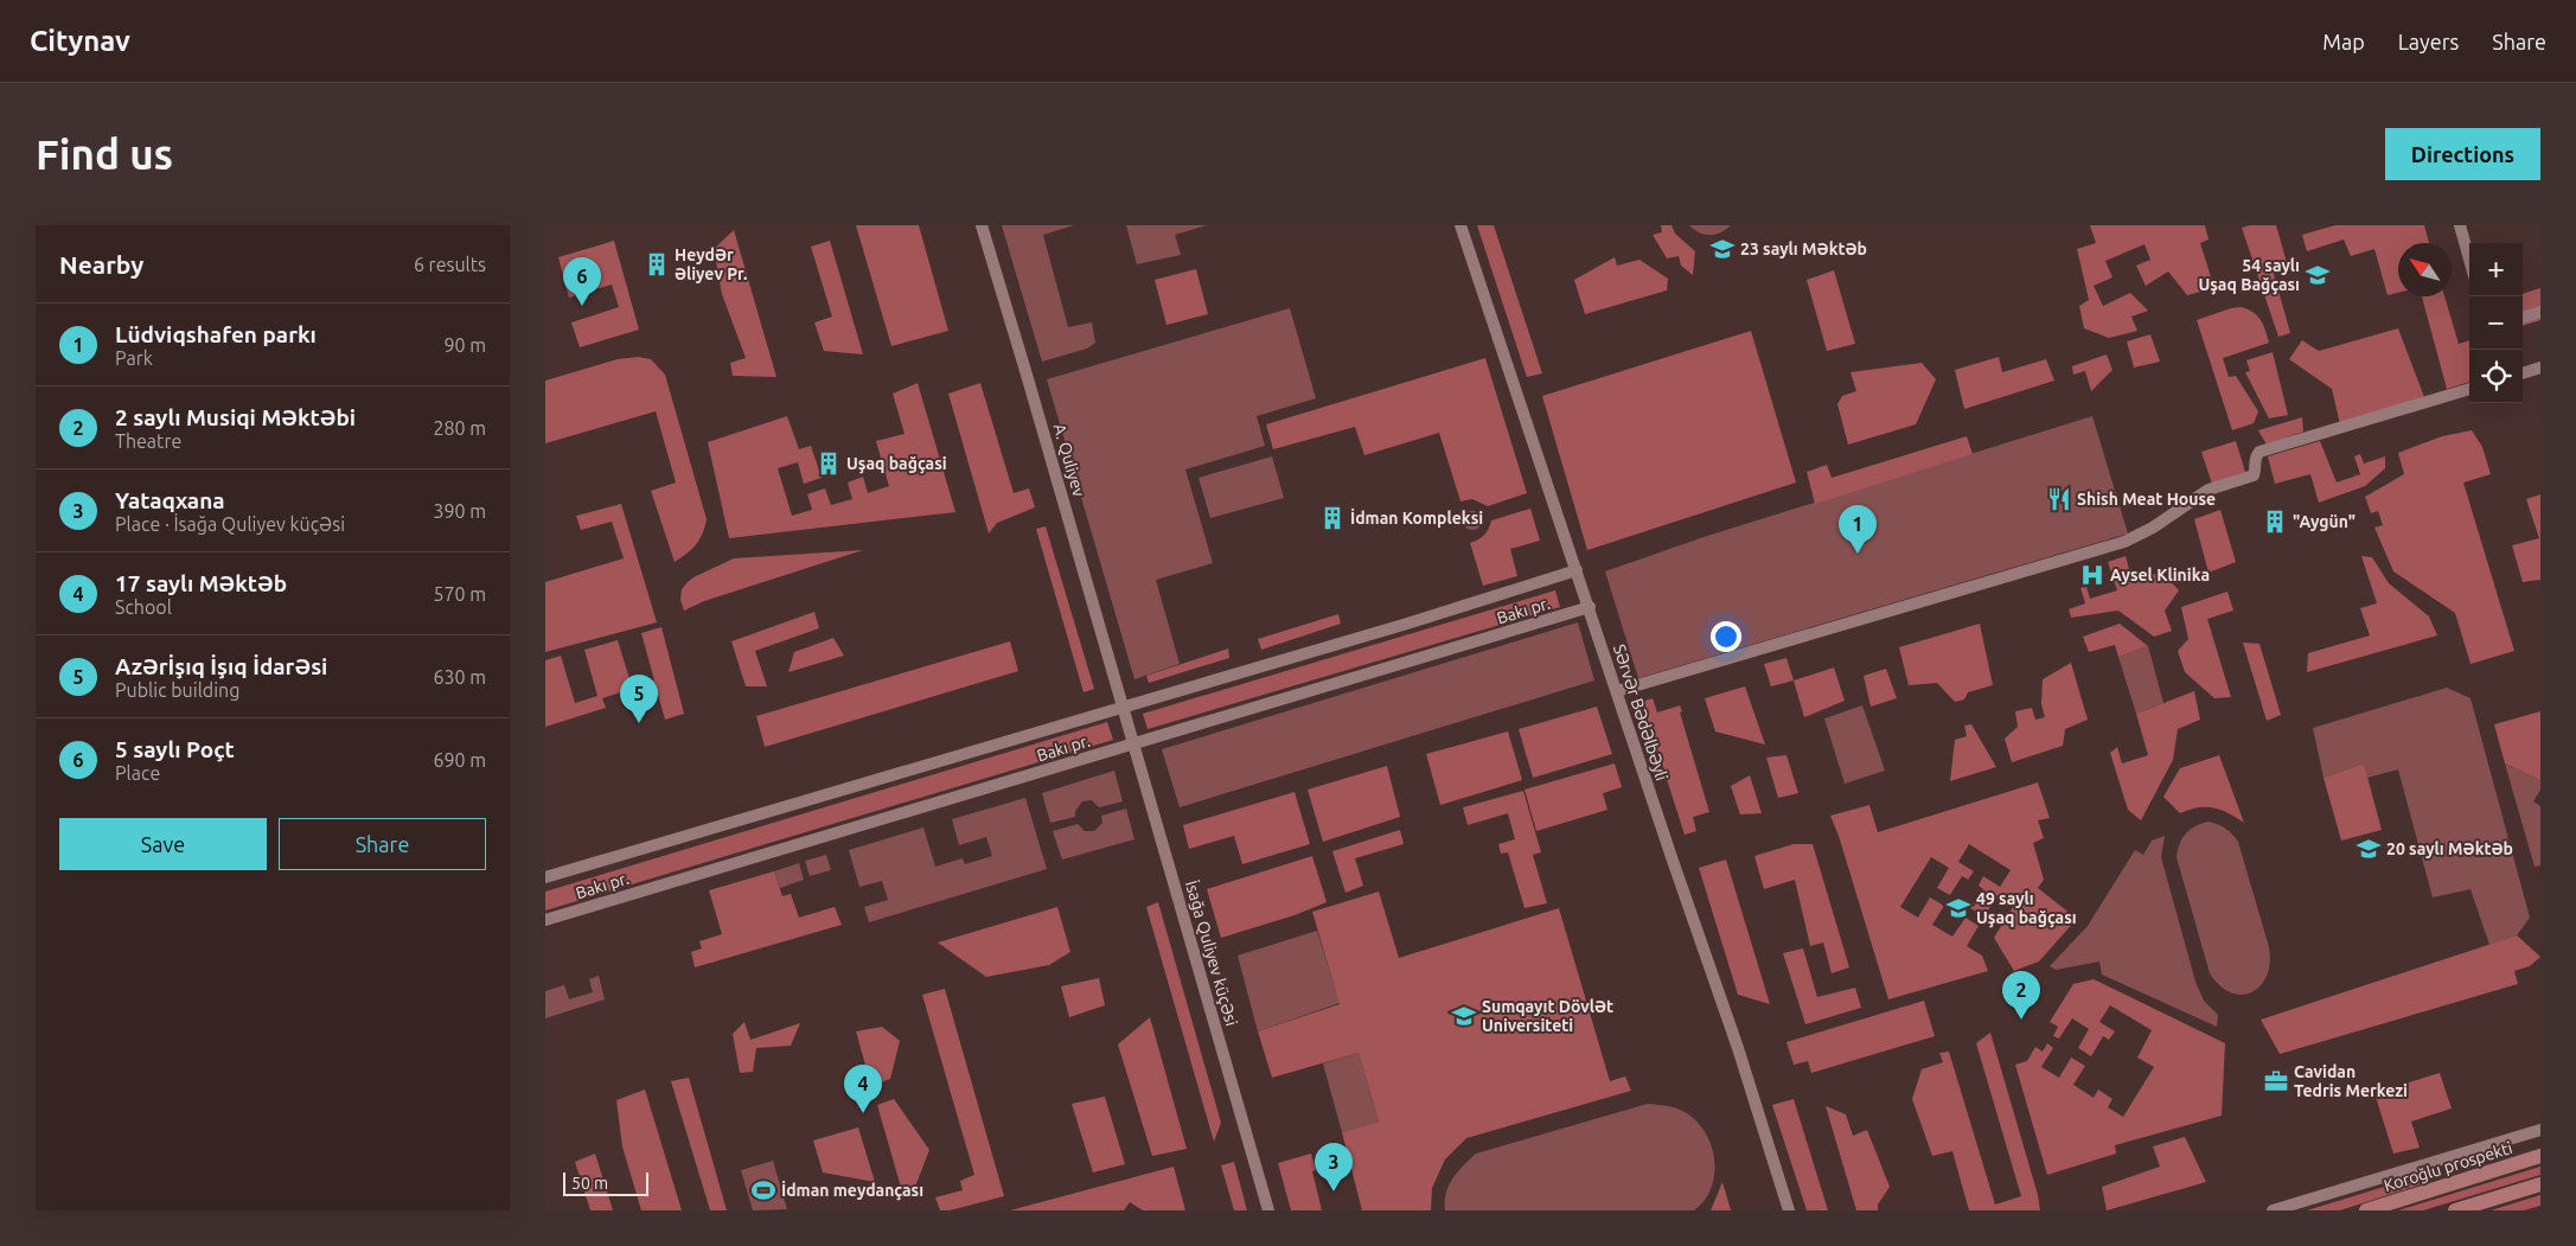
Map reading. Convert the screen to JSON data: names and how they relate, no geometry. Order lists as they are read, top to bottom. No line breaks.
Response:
{"streets":{"main road":["Koroğlu prospekti"],"street":["A. Quliyev","Bakı pr.","Sərvər Bədəlbəyli","İsağa Quliyev küçəsi"]},"crossings":[["A. Quliyev","Bakı pr."],["A. Quliyev","İsağa Quliyev küçəsi"],["Bakı pr.","Sərvər Bədəlbəyli"],["Bakı pr.","İsağa Quliyev küçəsi"]],"places":{"school or university":["23 saylı Məktəb","54 saylı Uşaq Bağçası","20 saylı Məktəb","49 saylı Uşaq bağçası","Sumqayıt Dövlət Universiteti"],"building":["Heydər Əliyev Pr.","Uşaq bağçasi","İdman Kompleksi","\"Aygün\""],"restaurant":["Shish Meat House"],"hospital":["Aysel Klinika"],"office":["Cavidan Tedris Merkezi"],"sports":["İdman meydançası"]},"scale_bar":"50 m","north":"top left","page":{"header":"Citynav","nav":["Map","Layers","Share"],"buttons":["Directions",["Save","Share"]],"title":"Find us","heading":["Nearby","6 results"],"map_buttons":["+","−"],"pins":["6","1","5","2","4","3"],"list":[{"mark":"1","name":"Lüdviqshafen parkı","note":"Park","value":"90 m"},{"mark":"2","name":"2 saylı Musiqi Məktəbi","note":"Theatre","value":"280 m"},{"mark":"3","name":"Yataqxana","note":"Place · İsağa Quliyev küçəsi","value":"390 m"},{"mark":"4","name":"17 saylı Məktəb","note":"School","value":"570 m"},{"mark":"5","name":"Azərİşıq İşıq İdarəsi","note":"Public building","value":"630 m"},{"mark":"6","name":"5 saylı Poçt","note":"Place","value":"690 m"}],"scale":"50 m"}}
